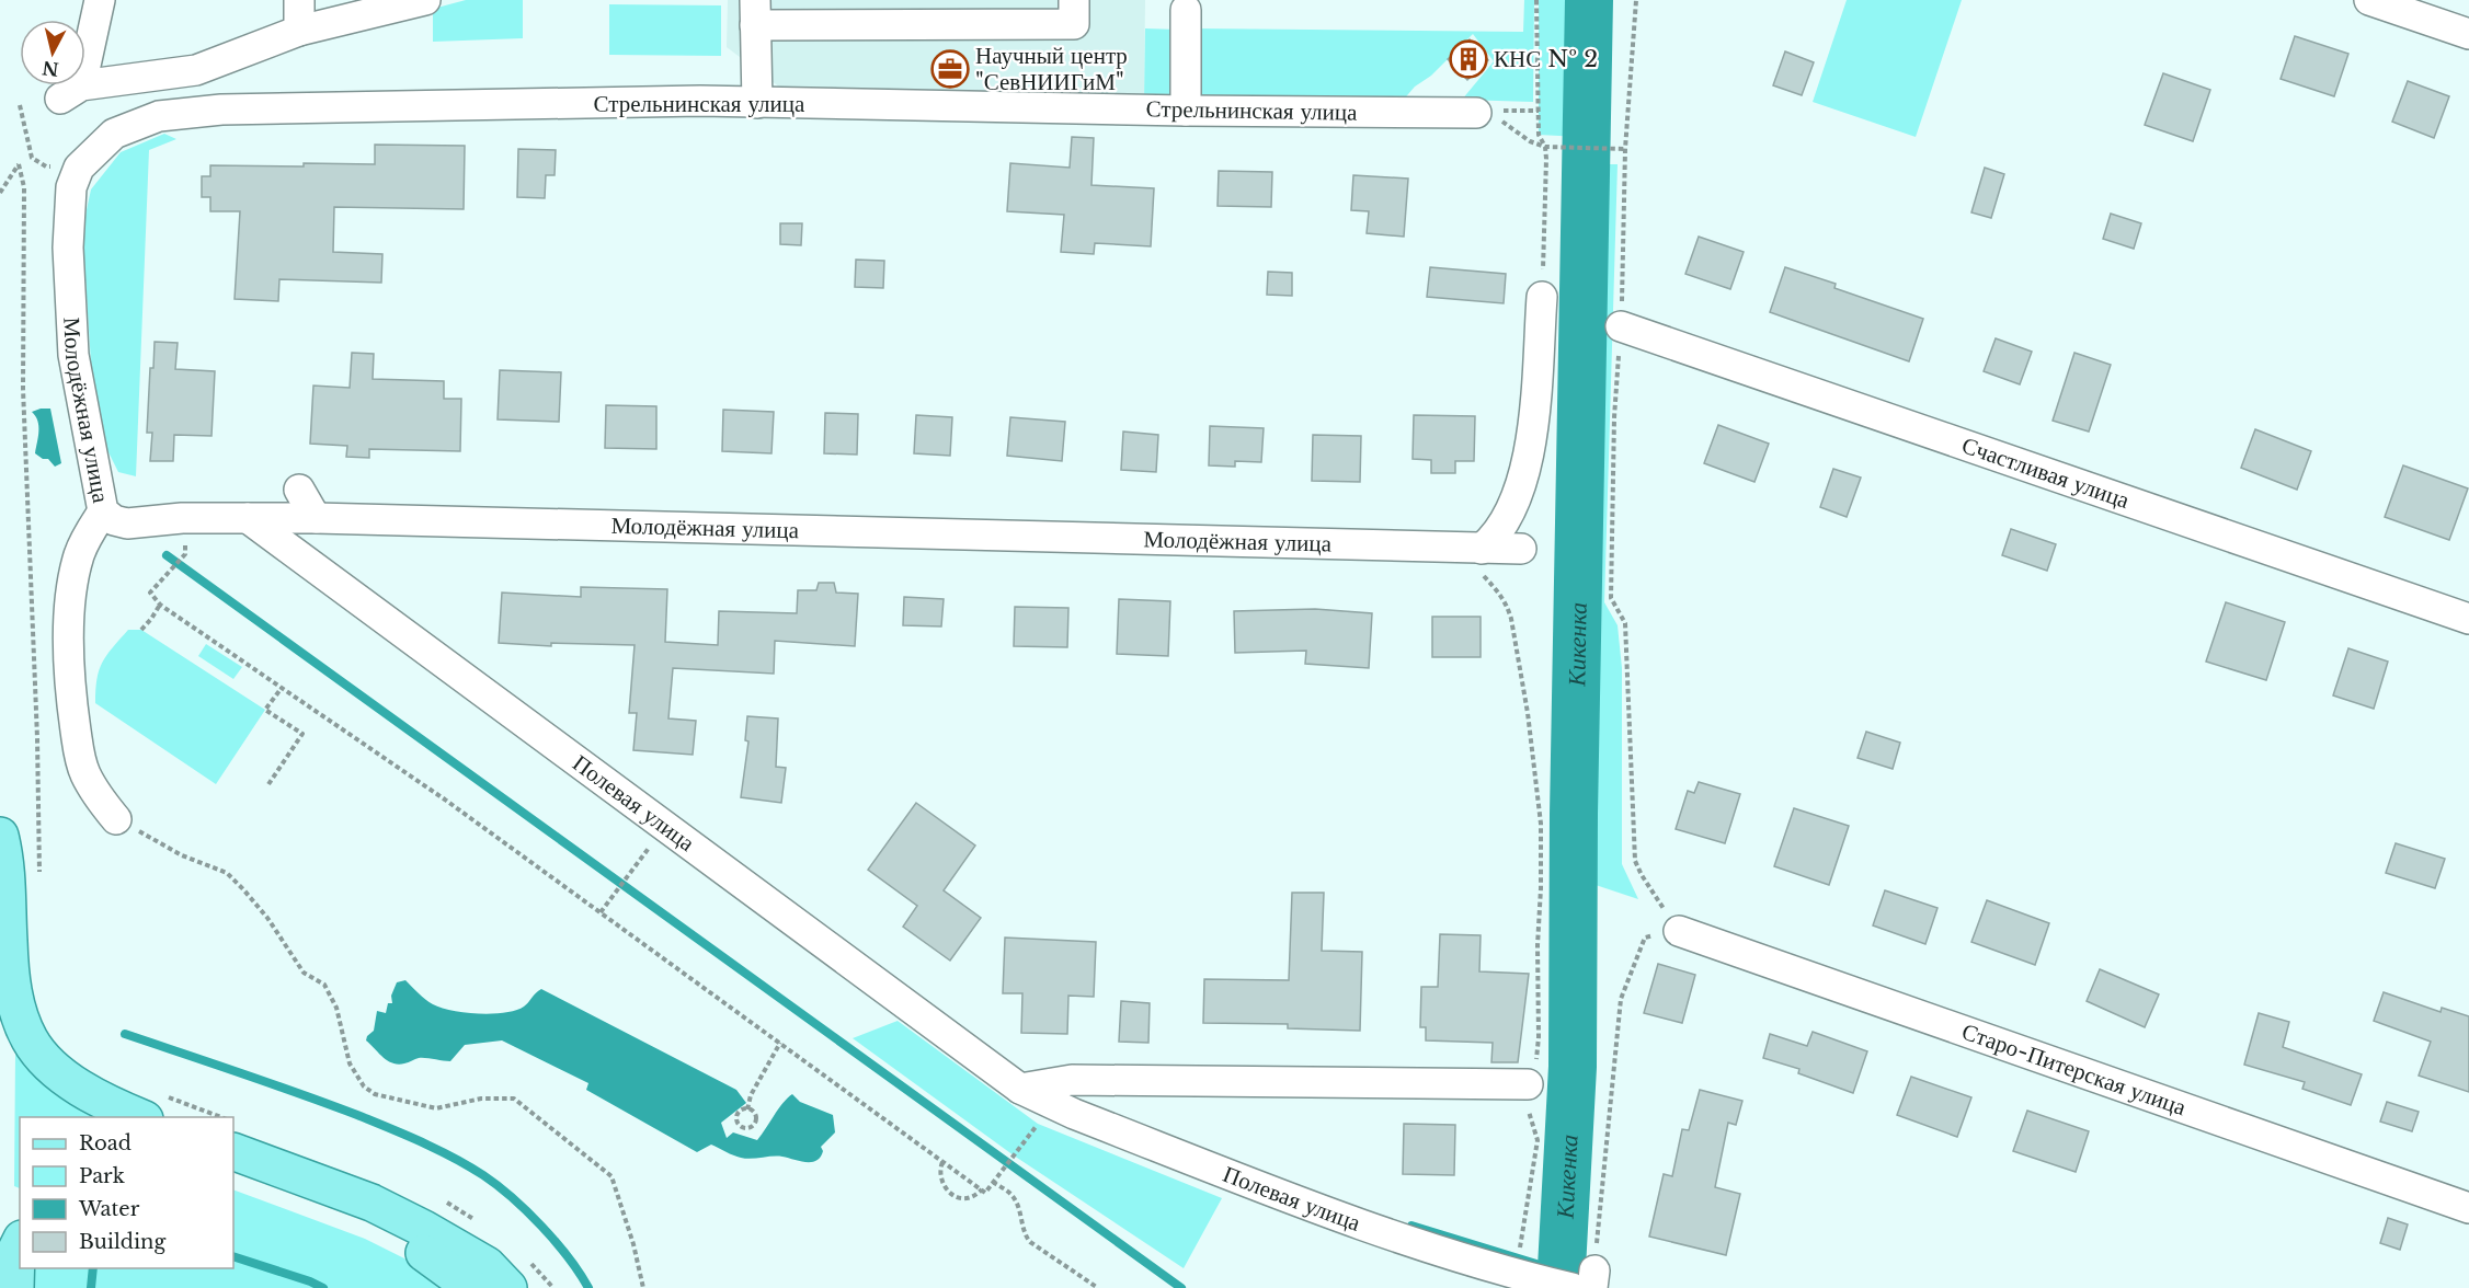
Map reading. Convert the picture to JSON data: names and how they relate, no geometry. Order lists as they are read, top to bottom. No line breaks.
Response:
{"streets":{"street":["Стрельнинская улица","Молодёжная улица","Счастливая улица","Полевая улица","Старо-Питерская улица"]},"crossings":[["Стрельнинская улица","Молодёжная улица"],["Молодёжная улица","Полевая улица"]],"water":["Кикенка"],"places":{"building":["КНС № 2"],"office":["Научный центр \"СевНИИГиМ\""]},"legend":["Road","Park","Water","Building"],"north":"bottom"}
